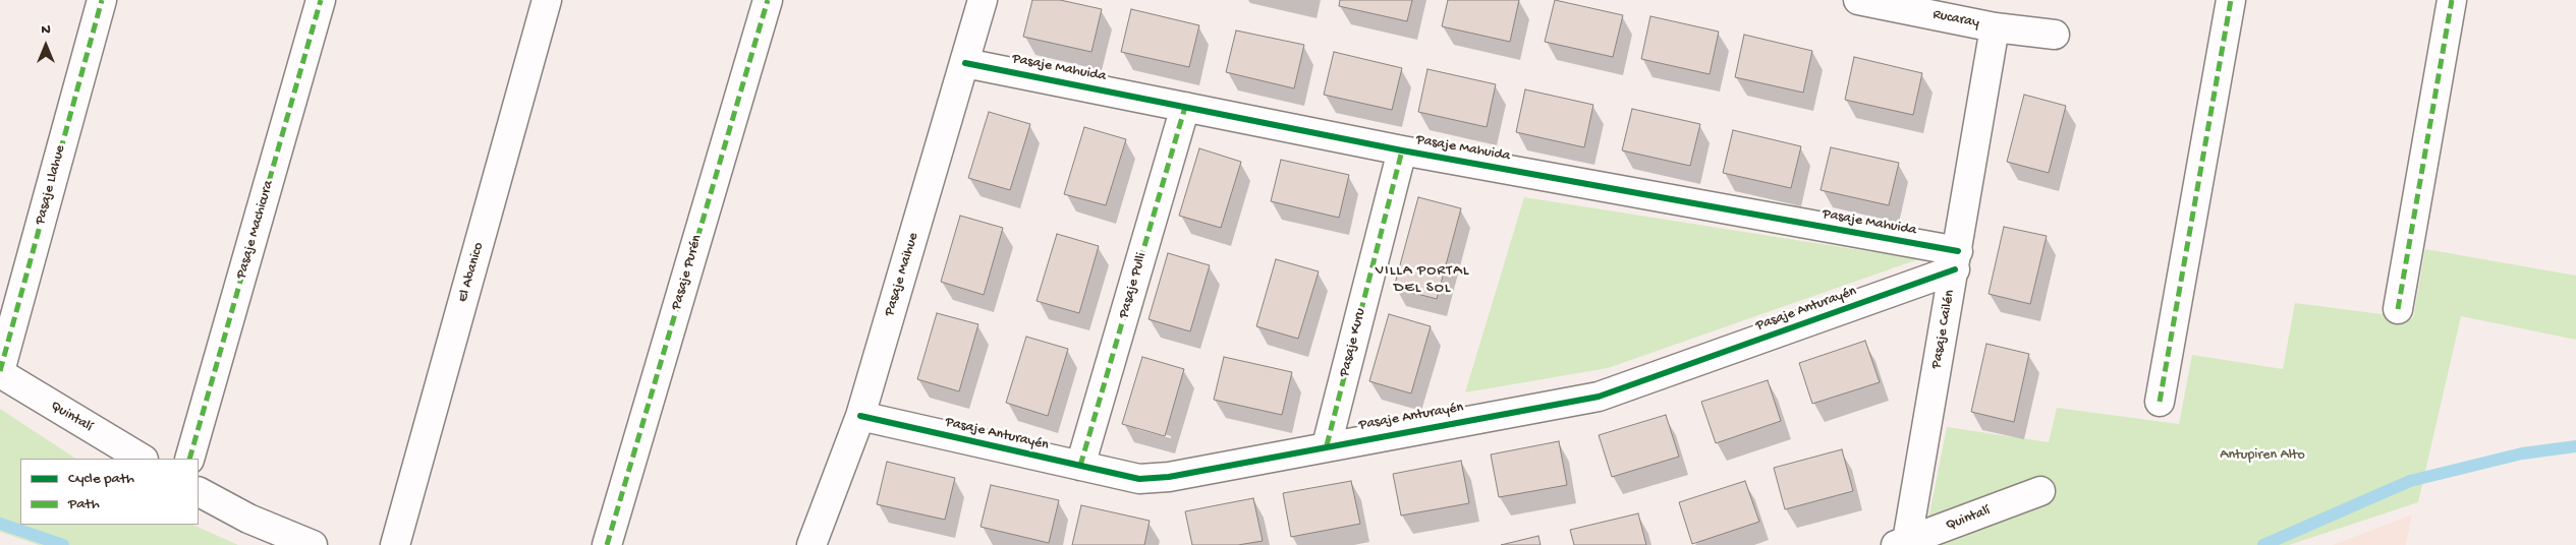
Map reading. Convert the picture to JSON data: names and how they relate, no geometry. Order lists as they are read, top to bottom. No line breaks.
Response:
{"streets":{"street":["Rucaray","Pasaje Mahuida","Pasaje Llahue","Pasaje Machicura","El Abanico","Pasaje Purén","Pasaje Maihue","Pasaje Pulli","Pasaje Anturayén","Pasaje Cailén","Pasaje Kuru","Quintalí"]},"crossings":[["Rucaray","Pasaje Cailén"],["Pasaje Mahuida","Pasaje Maihue"],["Pasaje Mahuida","Pasaje Pulli"],["Pasaje Mahuida","Pasaje Anturayén"],["Pasaje Mahuida","Pasaje Cailén"],["Pasaje Mahuida","Pasaje Kuru"],["Pasaje Llahue","Quintalí"],["Pasaje Maihue","Pasaje Anturayén"],["Pasaje Pulli","Pasaje Anturayén"],["Pasaje Anturayén","Pasaje Cailén"],["Pasaje Anturayén","Pasaje Kuru"],["Pasaje Cailén","Quintalí"]],"districts":["VILLA PORTAL DEL SOL"],"parks":["Antupiren Alto"],"legend":["Cycle path","Path"],"north":"top"}
